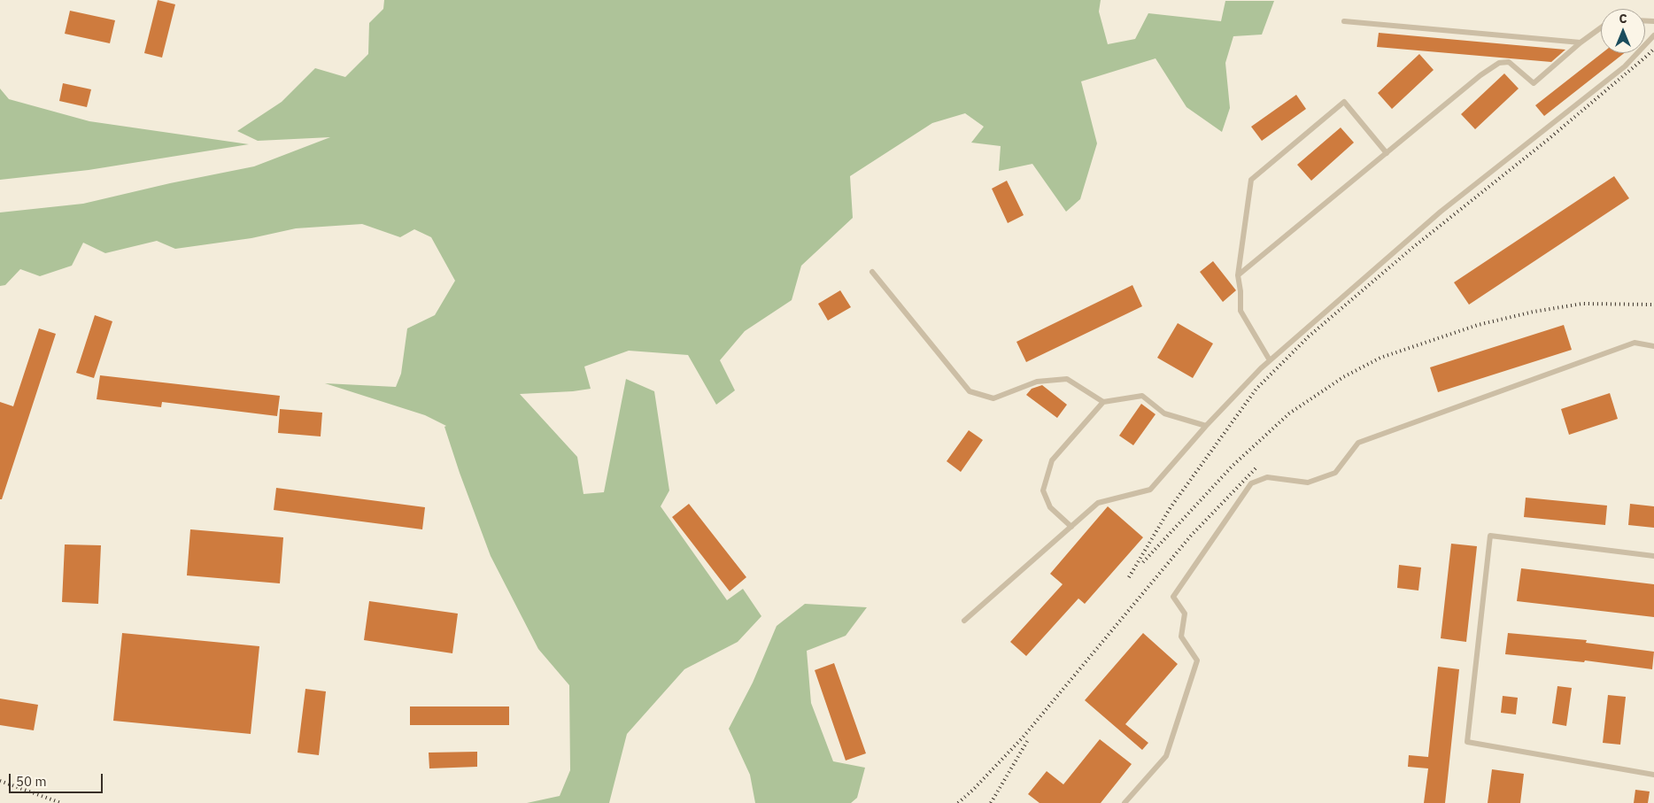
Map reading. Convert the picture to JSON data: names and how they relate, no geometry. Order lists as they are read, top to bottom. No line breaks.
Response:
{"scale_bar":"50 m","north":"top"}
